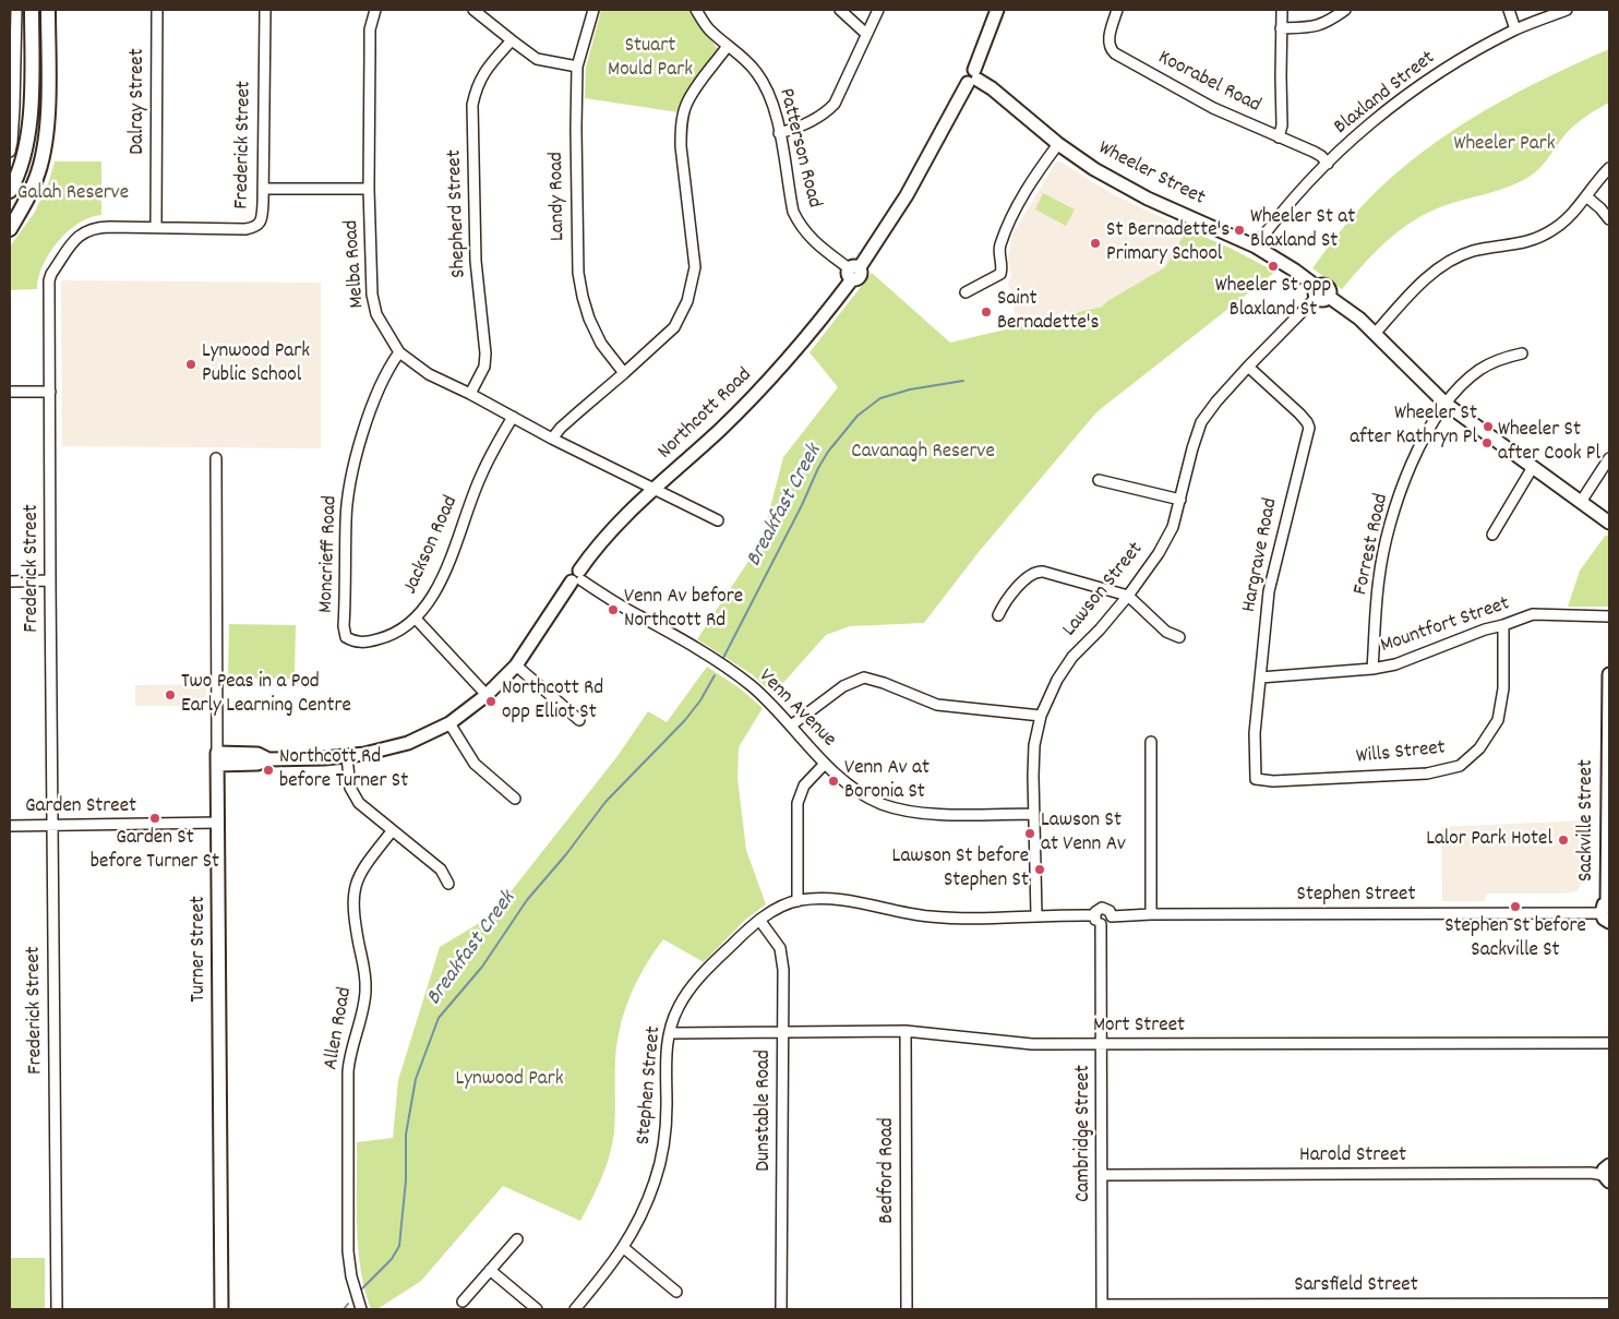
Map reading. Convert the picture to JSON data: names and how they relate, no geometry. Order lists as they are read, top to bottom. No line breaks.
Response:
{"streets":{"street":["Koorabel Road","Blaxland Street","Dalray Street","Frederick Street","Patterson Road","Wheeler Street","Landy Road","Shepherd Street","Melba Road","Northcott Road","Forrest Road","Jackson Road","Moncrieff Road","Hargrave Road","Lawson Street","Mountfort Street","Venn Avenue","Wills Street","Garden Street","Sackville Street","Stephen Street","Turner Street","Mort Street","Allen Road","Dunstable Road","Cambridge Street","Harold Street","Bedford Road","Sarsfield Street"]},"crossings":[["Koorabel Road","Blaxland Street"],["Blaxland Street","Wheeler Street"],["Dalray Street","Frederick Street"],["Frederick Street","Garden Street"],["Patterson Road","Northcott Road"],["Wheeler Street","Northcott Road"],["Wheeler Street","Forrest Road"],["Wheeler Street","Lawson Street"],["Shepherd Street","Melba Road"],["Melba Road","Northcott Road"],["Melba Road","Jackson Road"],["Melba Road","Moncrieff Road"],["Northcott Road","Venn Avenue"],["Northcott Road","Turner Street"],["Forrest Road","Mountfort Street"],["Jackson Road","Moncrieff Road"],["Hargrave Road","Lawson Street"],["Hargrave Road","Mountfort Street"],["Hargrave Road","Wills Street"],["Lawson Street","Venn Avenue"],["Lawson Street","Stephen Street"],["Mountfort Street","Wills Street"],["Garden Street","Turner Street"],["Sackville Street","Stephen Street"],["Stephen Street","Mort Street"],["Stephen Street","Dunstable Road"],["Stephen Street","Cambridge Street"],["Mort Street","Dunstable Road"],["Mort Street","Cambridge Street"],["Mort Street","Bedford Road"],["Cambridge Street","Harold Street"],["Cambridge Street","Sarsfield Street"]],"water":["Breakfast Creek"],"parks":["Stuart Mould Park","Wheeler Park","Galah Reserve","Cavanagh Reserve","Lynwood Park"],"places":["Wheeler St at Blaxland St","St Bernadette's Primary School","Wheeler St opp Blaxland St","Saint Bernadette's","Lynwood Park Public School","Wheeler St after Kathryn Pl","Wheeler St after Cook Pl","Venn Av before Northcott Rd","Two Peas in a Pod Early Learning Centre","Northcott Rd opp Elliot St","Northcott Rd before Turner St","Venn Av at Boronia St","Garden St before Turner St","Lawson St at Venn Av","Lalor Park Hotel","Lawson St before Stephen St","Stephen St before Sackville St"]}
